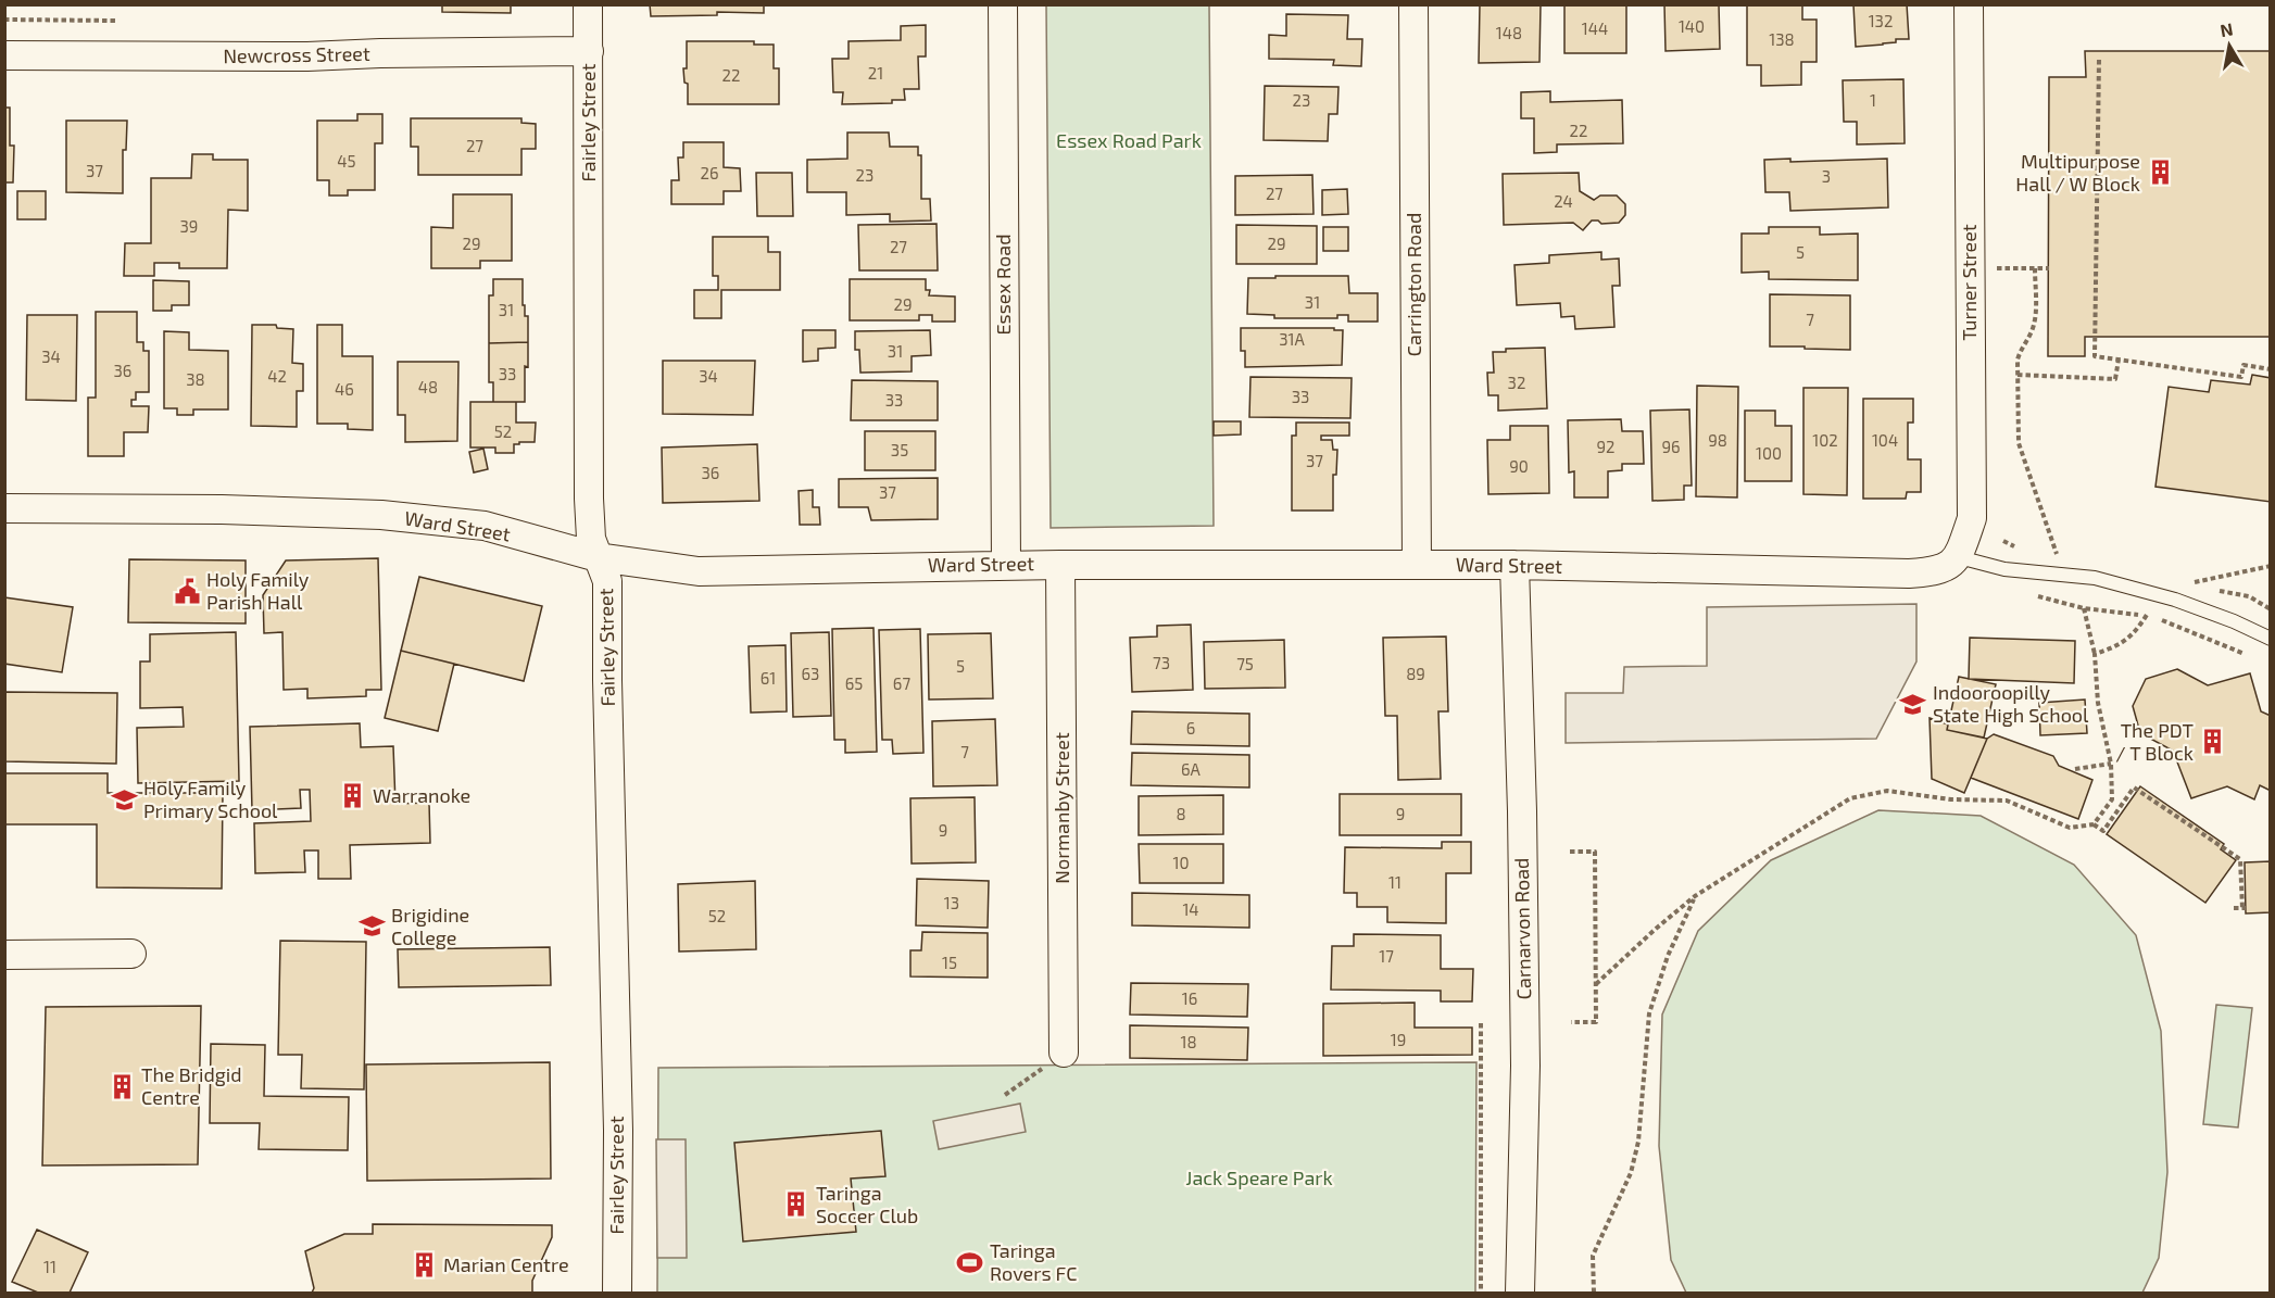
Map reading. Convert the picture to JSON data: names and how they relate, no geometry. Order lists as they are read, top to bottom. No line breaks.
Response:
{"streets":{"street":["Newcross Street","Fairley Street","Turner Street","Essex Road","Carrington Road","Ward Street","Normanby Street","Carnarvon Road"]},"crossings":[["Newcross Street","Fairley Street"],["Fairley Street","Ward Street"],["Turner Street","Ward Street"],["Essex Road","Ward Street"],["Carrington Road","Ward Street"],["Ward Street","Normanby Street"],["Ward Street","Carnarvon Road"]],"parks":["Essex Road Park","Jack Speare Park"],"places":{"building":["Multipurpose Hall / W Block","The PDT / T Block","Warranoke","The Bridgid Centre","Taringa Soccer Club","Marian Centre"],"public building":["Holy Family Parish Hall"],"school or university":["Indooroopilly State High School","Holy Family Primary School","Brigidine College"],"sports":["Taringa Rovers FC"]},"house_numbers":["132","140","144","148","138","21","22","23","1","22","27","45","37","26","23","3","27","24","39","29","29","27","5","31","29","31","7","31A","31","34","36","33","42","34","38","32","48","46","33","33","52","98","102","104","92","96","35","100","37","90","36","37","73","75","5","63","89","61","65","67","6","7","6A","8","9","9","10","11","13","14","52","17","15","16","19","18","11"],"north":"top"}
